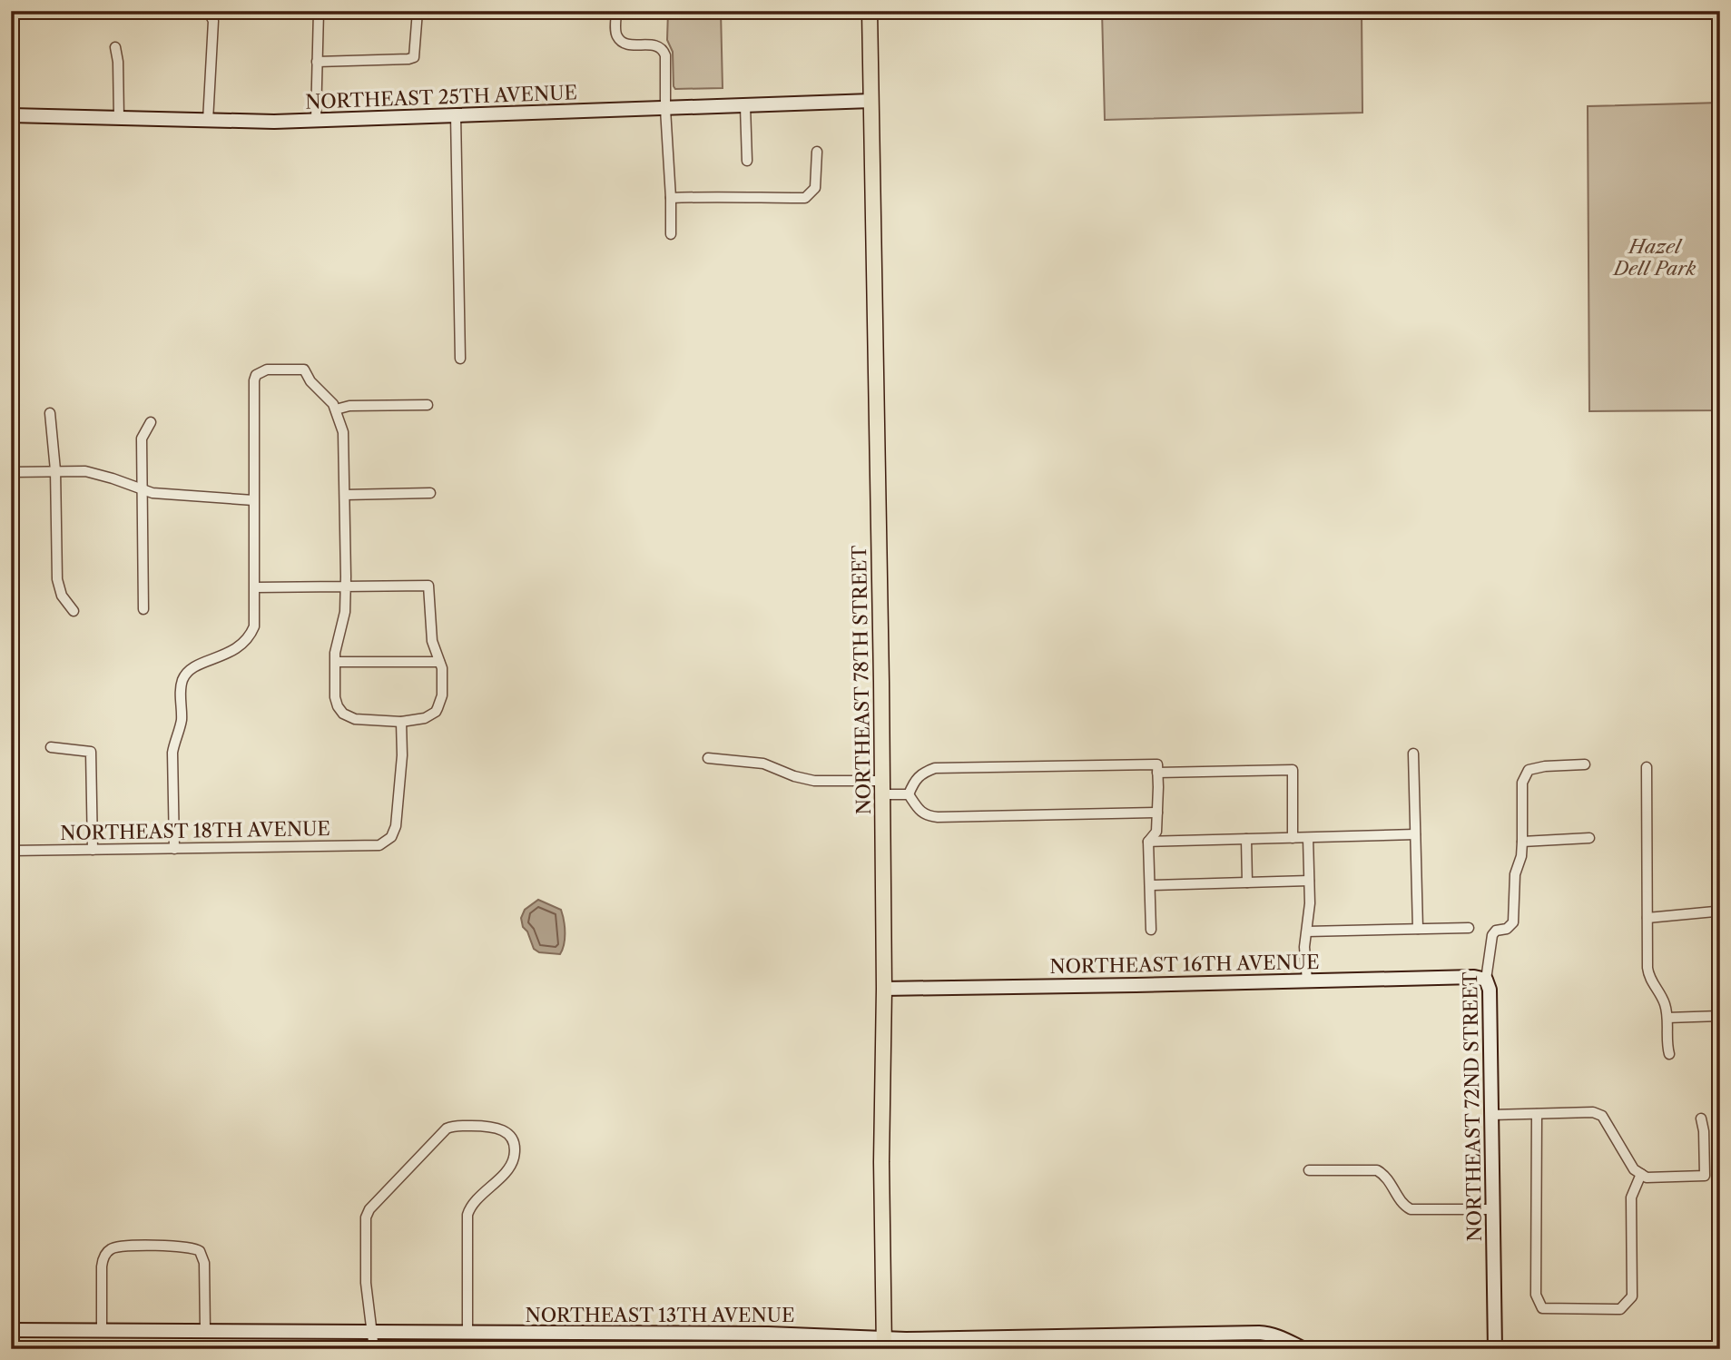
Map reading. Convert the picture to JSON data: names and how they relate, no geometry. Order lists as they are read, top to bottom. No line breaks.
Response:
{"streets":{"main road":["NORTHEAST 78TH STREET"],"street":["NORTHEAST 25TH AVENUE","NORTHEAST 18TH AVENUE","NORTHEAST 16TH AVENUE","NORTHEAST 72ND STREET","NORTHEAST 13TH AVENUE"]},"crossings":[["NORTHEAST 25TH AVENUE","NORTHEAST 78TH STREET"],["NORTHEAST 78TH STREET","NORTHEAST 16TH AVENUE"],["NORTHEAST 78TH STREET","NORTHEAST 13TH AVENUE"],["NORTHEAST 16TH AVENUE","NORTHEAST 72ND STREET"]],"parks":["Hazel Dell Park"]}
